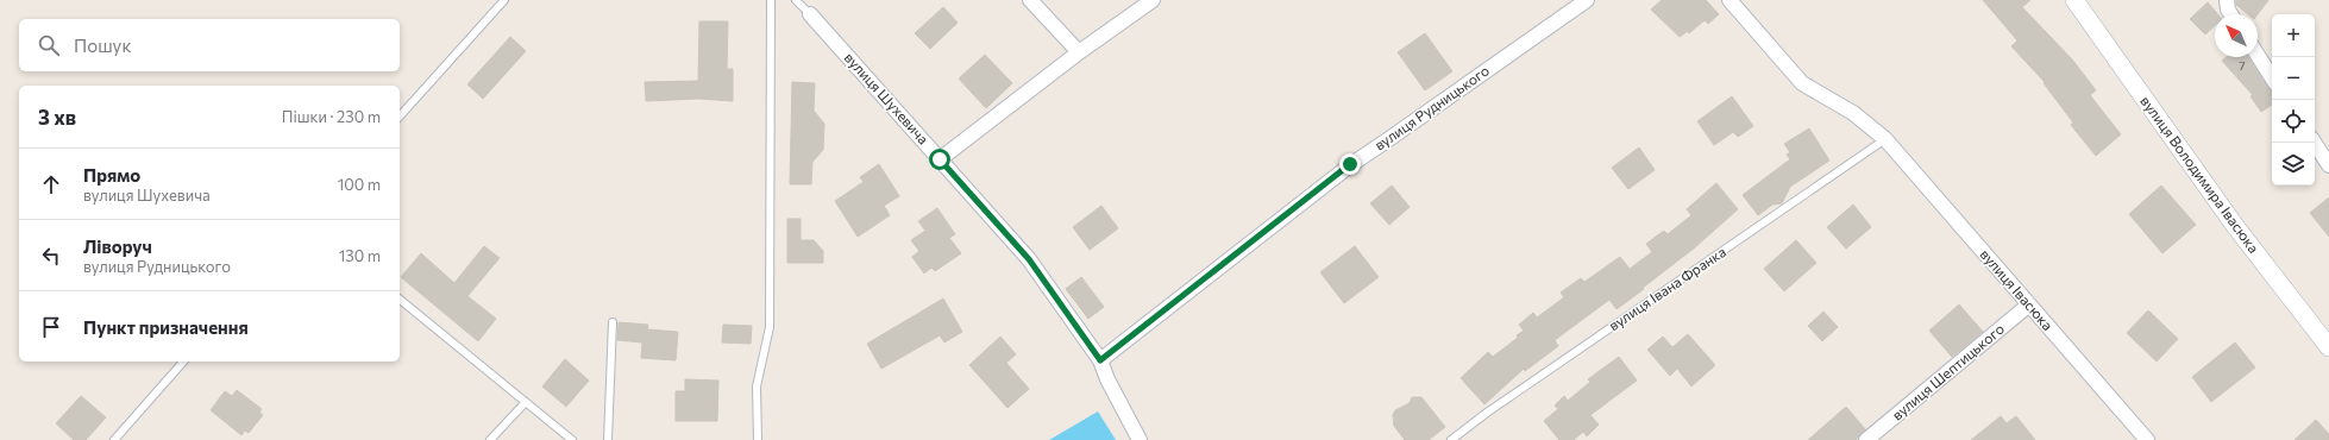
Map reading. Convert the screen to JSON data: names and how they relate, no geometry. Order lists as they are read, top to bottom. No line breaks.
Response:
{"streets":{"street":["вулиця Шухевича","вулиця Рудницького","вулиця Володимира Івасюка","вулиця Івасюка","вулиця Шептицького"],"lane":["вулиця Івана Франка"]},"crossings":[["вулиця Шухевича","вулиця Рудницького"],["вулиця Івана Франка","вулиця Івасюка"],["вулиця Івасюка","вулиця Шептицького"]],"house_numbers":["7"],"north":"top left","page":{"map_buttons":["+","−"],"search":"Пошук","heading":["3 хв","Пішки · 230 m"],"list":[["Прямо","вулиця Шухевича","100 m"],["Ліворуч","вулиця Рудницького","130 m"],"Пункт призначення"]}}
